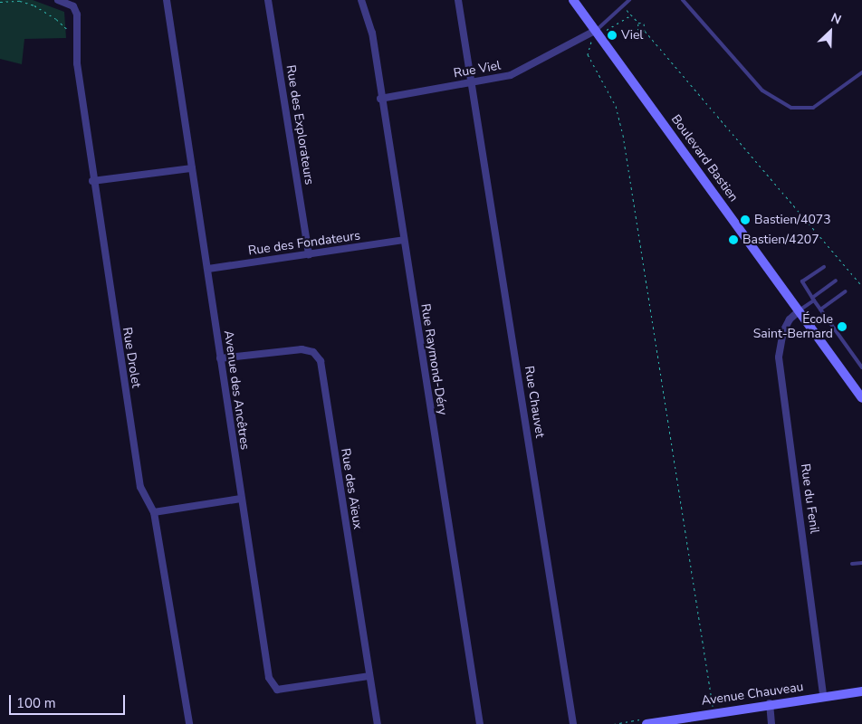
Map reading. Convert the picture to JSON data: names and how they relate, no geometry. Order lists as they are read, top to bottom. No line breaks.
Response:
{"streets":{"main road":["Boulevard Bastien","Avenue Chauveau"],"street":["Rue Viel","Rue des Explorateurs","Rue des Fondateurs","Rue Drolet","Rue Raymond-Déry","Avenue des Ancêtres","Rue Chauvet","Rue des Aïeux","Rue du Fenil"]},"crossings":[["Rue Viel","Boulevard Bastien"],["Rue Viel","Rue Raymond-Déry"],["Rue Viel","Rue Chauvet"],["Rue des Explorateurs","Rue des Fondateurs"],["Boulevard Bastien","Rue du Fenil"],["Rue des Fondateurs","Rue Raymond-Déry"],["Rue des Fondateurs","Avenue des Ancêtres"],["Avenue des Ancêtres","Rue des Aïeux"],["Rue du Fenil","Avenue Chauveau"]],"places":["Viel","Bastien/4073","Bastien/4207","École Saint-Bernard"],"scale_bar":"100 m","north":"top right"}
